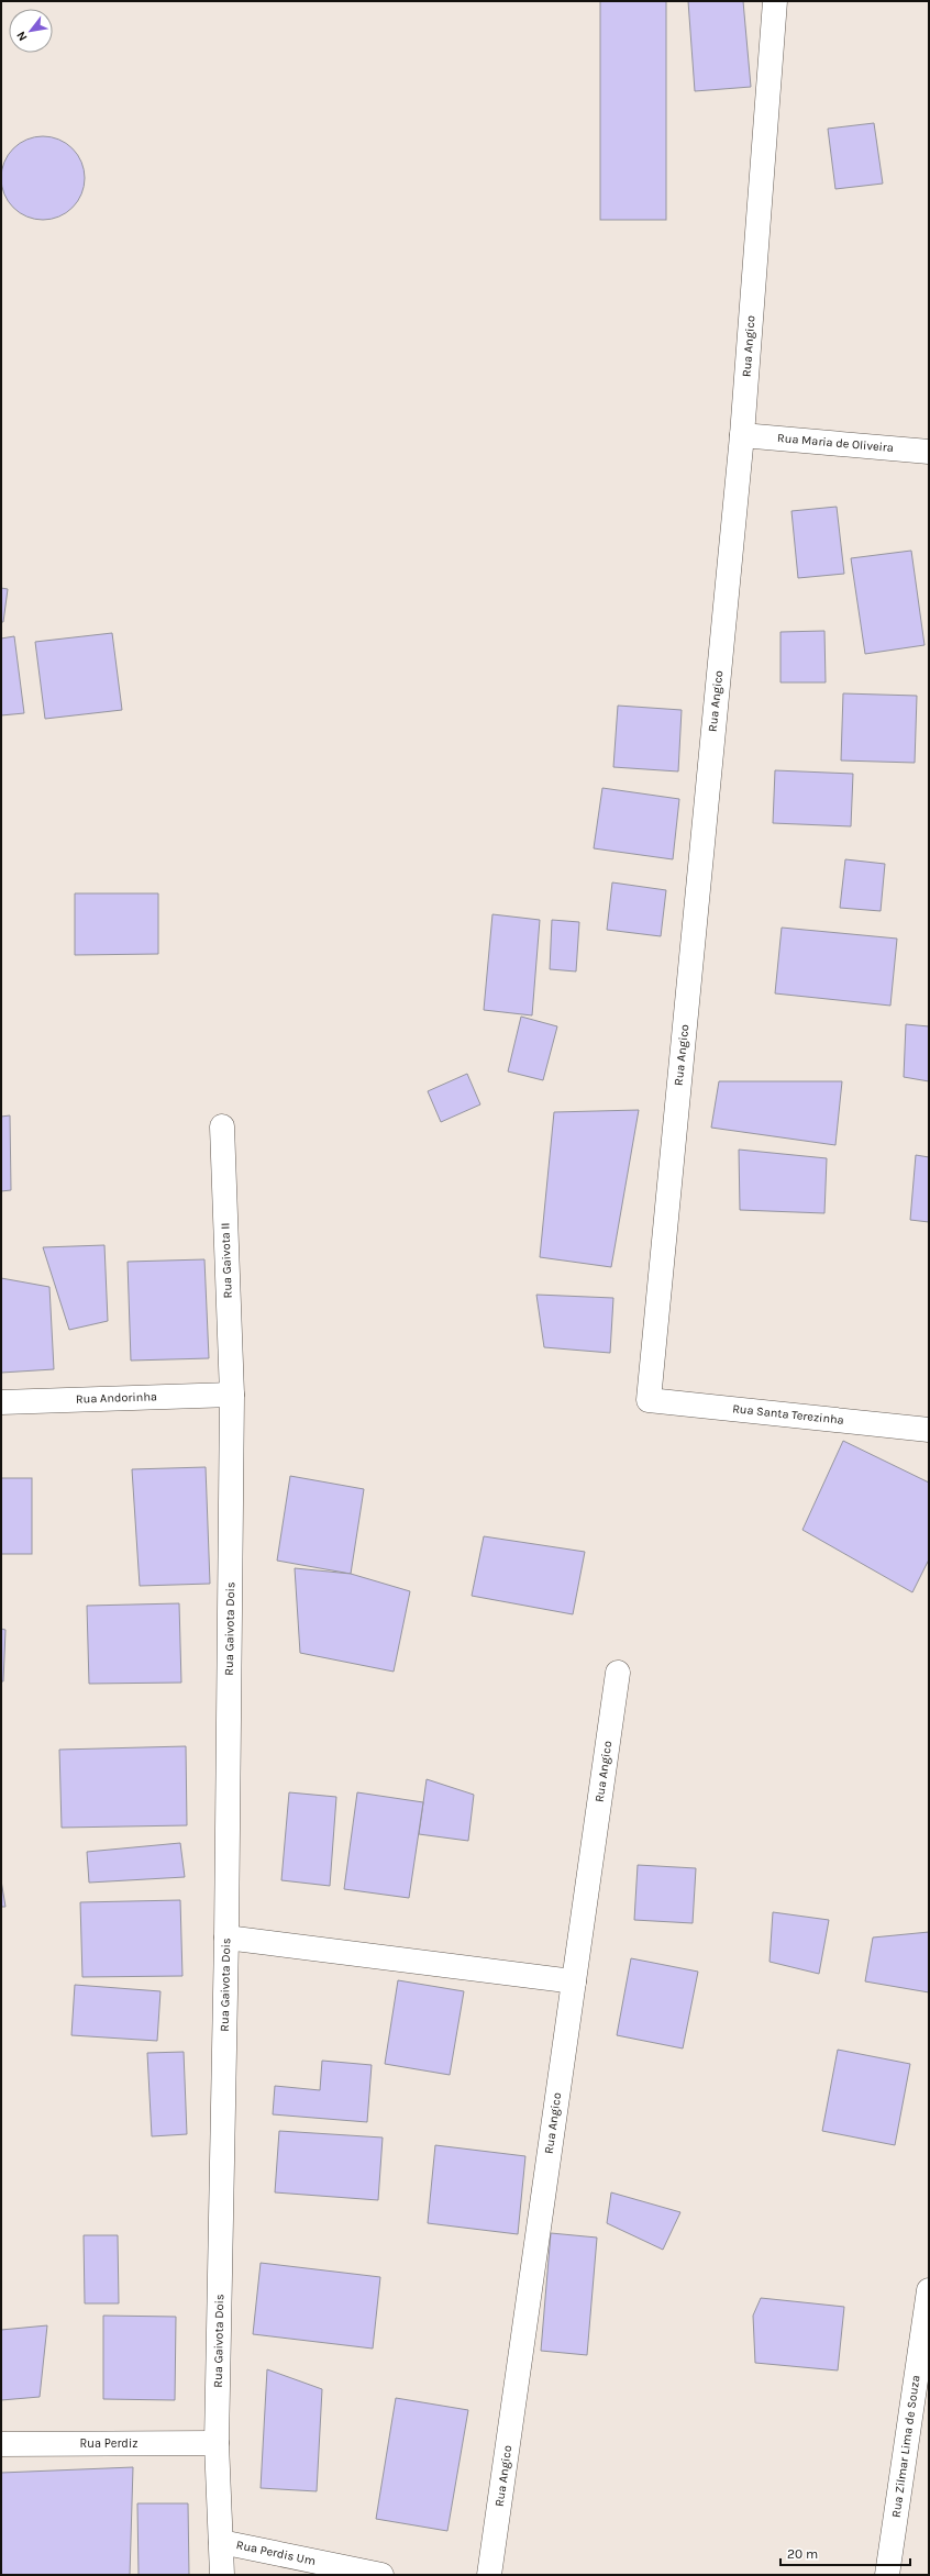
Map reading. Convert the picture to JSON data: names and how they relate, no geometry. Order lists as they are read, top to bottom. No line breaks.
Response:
{"streets":{"street":["Rua Angico","Rua Maria de Oliveira","Rua Gaivota II","Rua Andorinha","Rua Santa Terezinha","Rua Gaivota Dois","Rua Perdiz","Rua Zilmar Lima de Souza","Rua Perdis Um"]},"crossings":[["Rua Angico","Rua Maria de Oliveira"],["Rua Angico","Rua Santa Terezinha"],["Rua Gaivota II","Rua Andorinha"],["Rua Gaivota II","Rua Gaivota Dois"],["Rua Andorinha","Rua Gaivota Dois"],["Rua Gaivota Dois","Rua Perdiz"],["Rua Gaivota Dois","Rua Perdis Um"]],"scale_bar":"20 m","north":"bottom left"}
